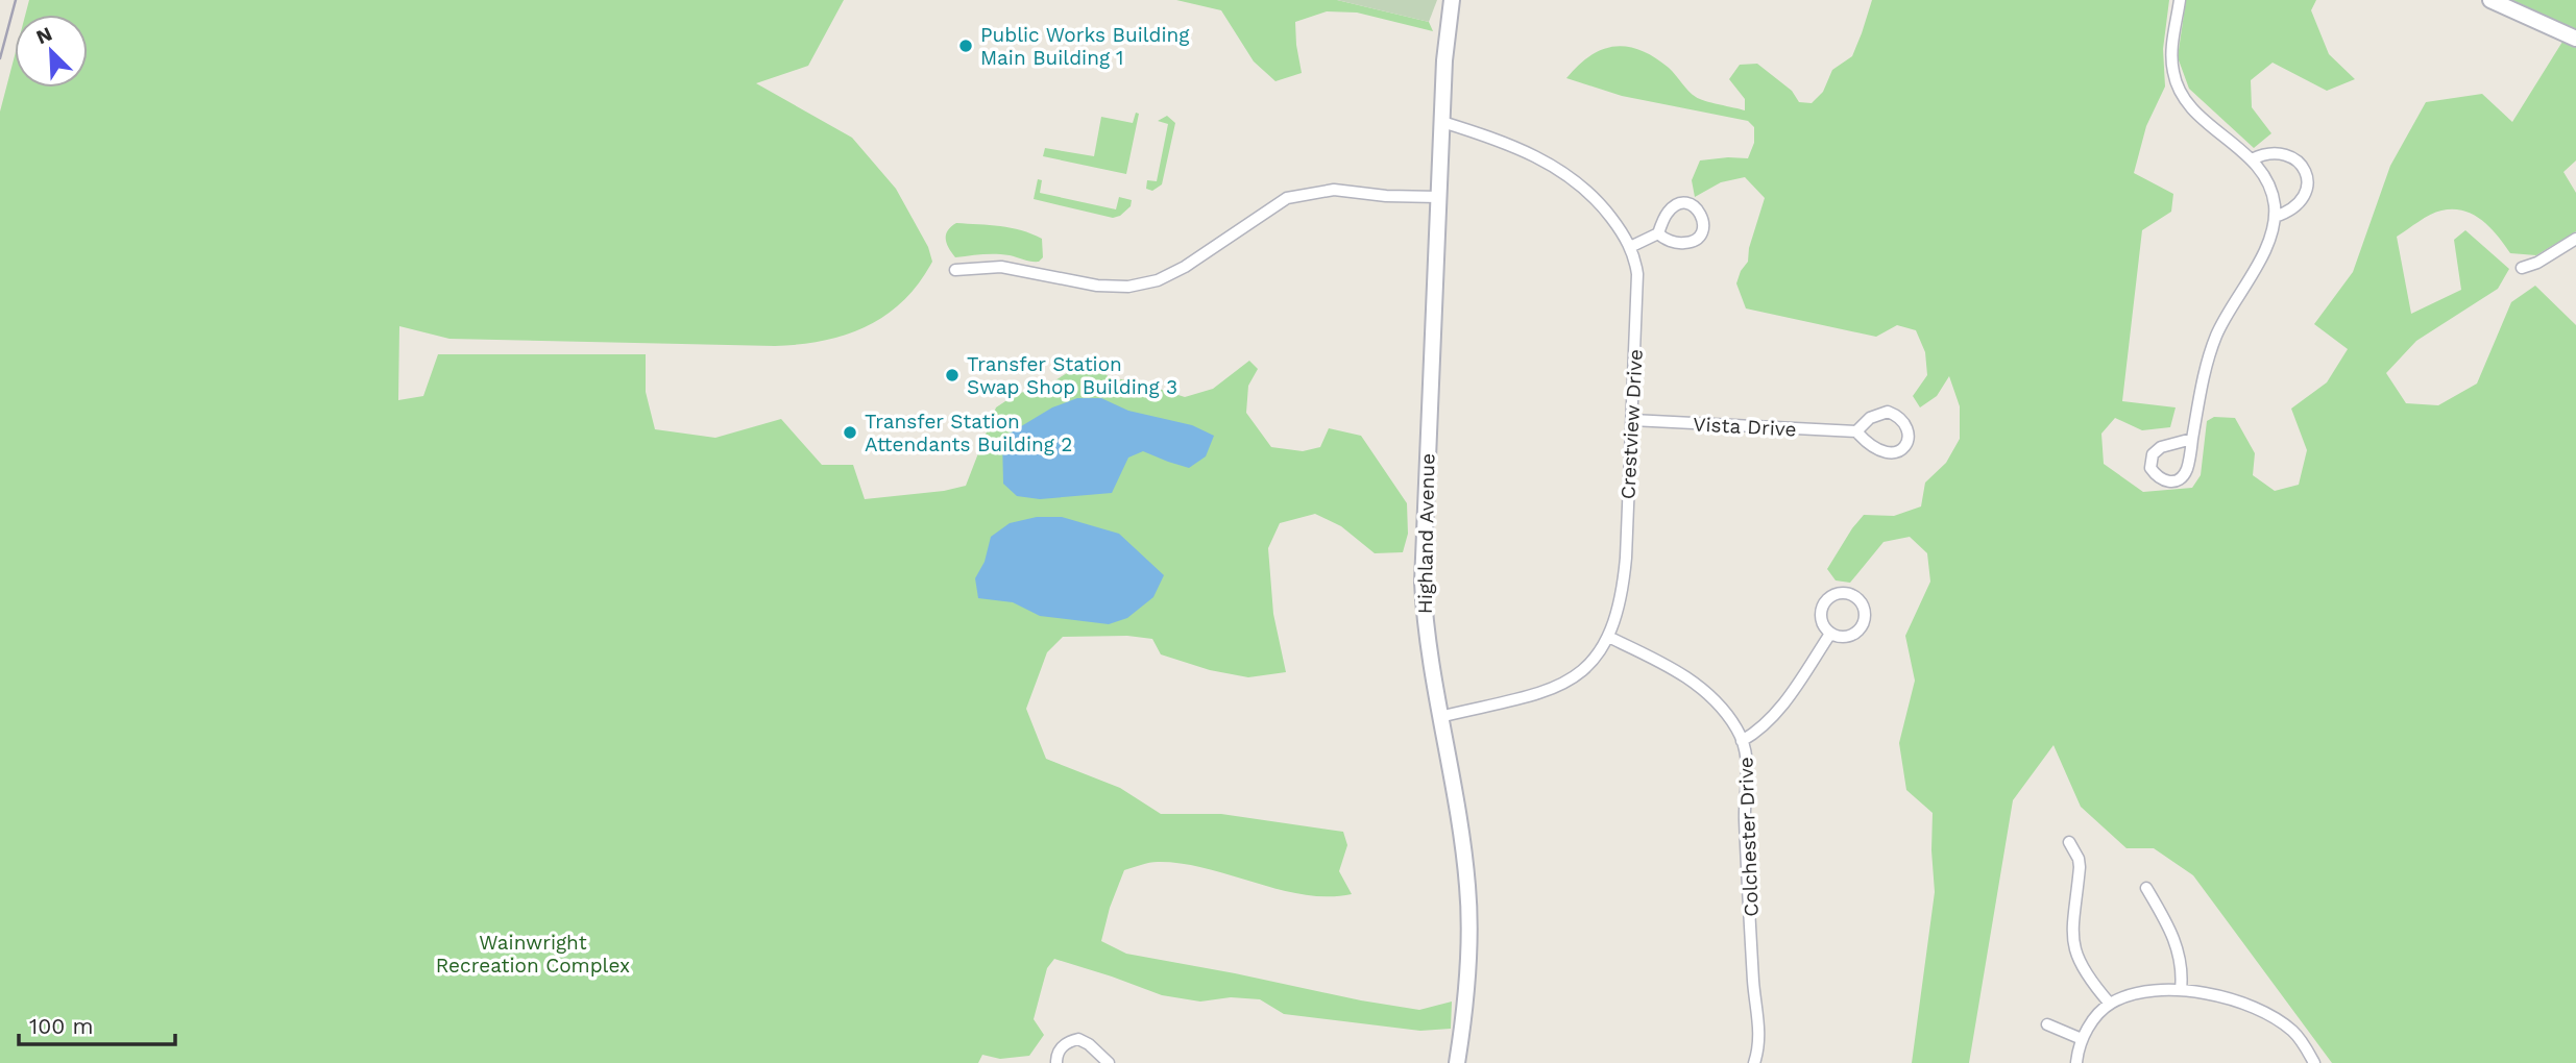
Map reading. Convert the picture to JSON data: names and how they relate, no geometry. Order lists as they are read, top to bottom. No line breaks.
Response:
{"streets":{"street":["Crestview Drive","Vista Drive","Highland Avenue","Colchester Drive"]},"crossings":[["Crestview Drive","Vista Drive"],["Crestview Drive","Highland Avenue"],["Crestview Drive","Colchester Drive"]],"parks":["Wainwright Recreation Complex"],"places":["Public Works Building Main Building 1","Transfer Station Swap Shop Building 3","Transfer Station Attendants Building 2"],"scale_bar":"100 m","north":"top left"}
